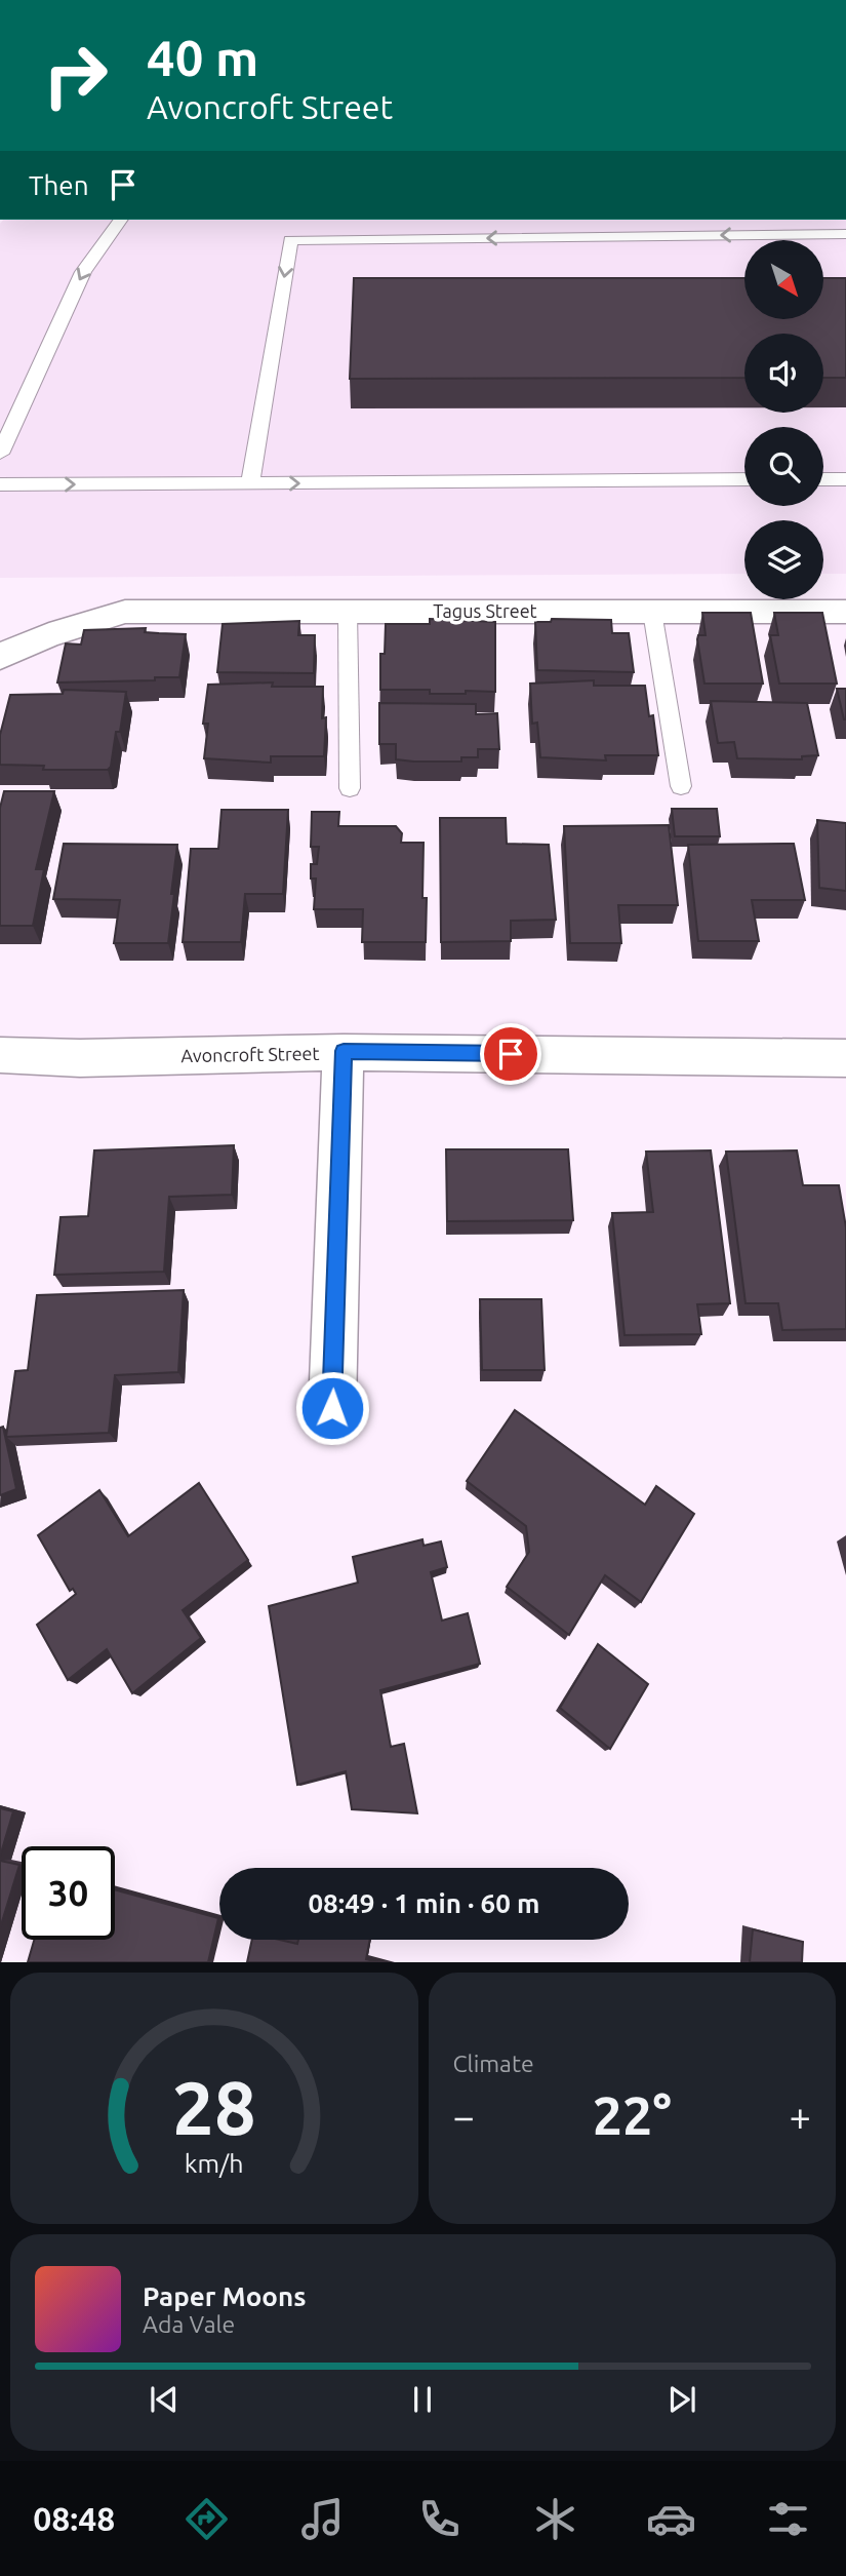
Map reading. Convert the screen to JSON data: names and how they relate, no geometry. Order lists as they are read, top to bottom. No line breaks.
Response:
{"streets":{"street":["Tagus Street","Avoncroft Street"]},"north":"bottom right","page":{"turn":["40 m","Avoncroft Street"],"then":"Then","limit":"30","trip":"08:49 · 1 min · 60 m","tile":"Climate","heat":["−","22°","+"],"song":["Paper Moons","Ada Vale"],"tabs":"08:48","gauge":["28","km/h"]}}
